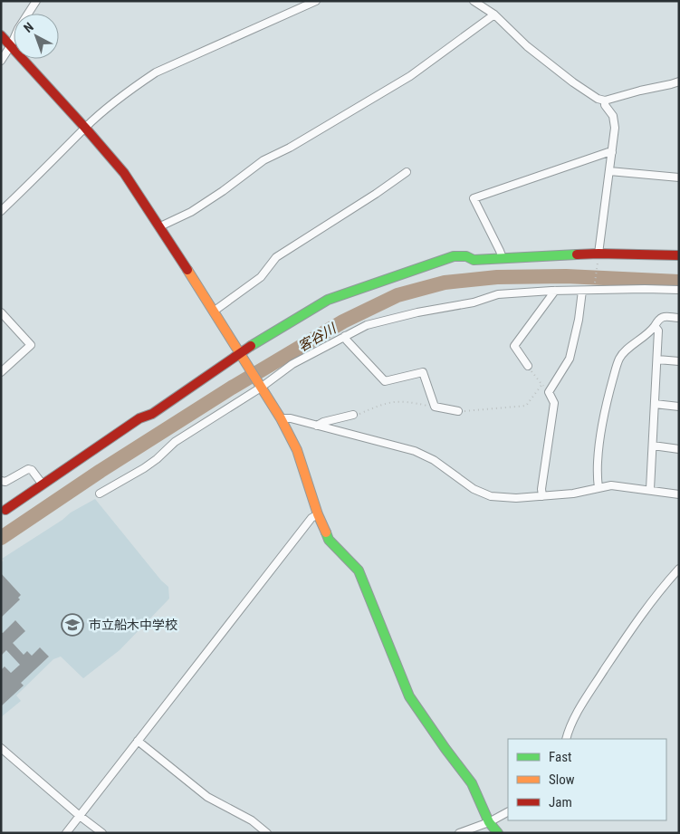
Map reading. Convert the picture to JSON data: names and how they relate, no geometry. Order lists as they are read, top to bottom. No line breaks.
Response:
{"water":["客谷川"],"places":{"school or university":["市立船木中学校"]},"legend":["Fast","Slow","Jam"],"north":"top left"}
